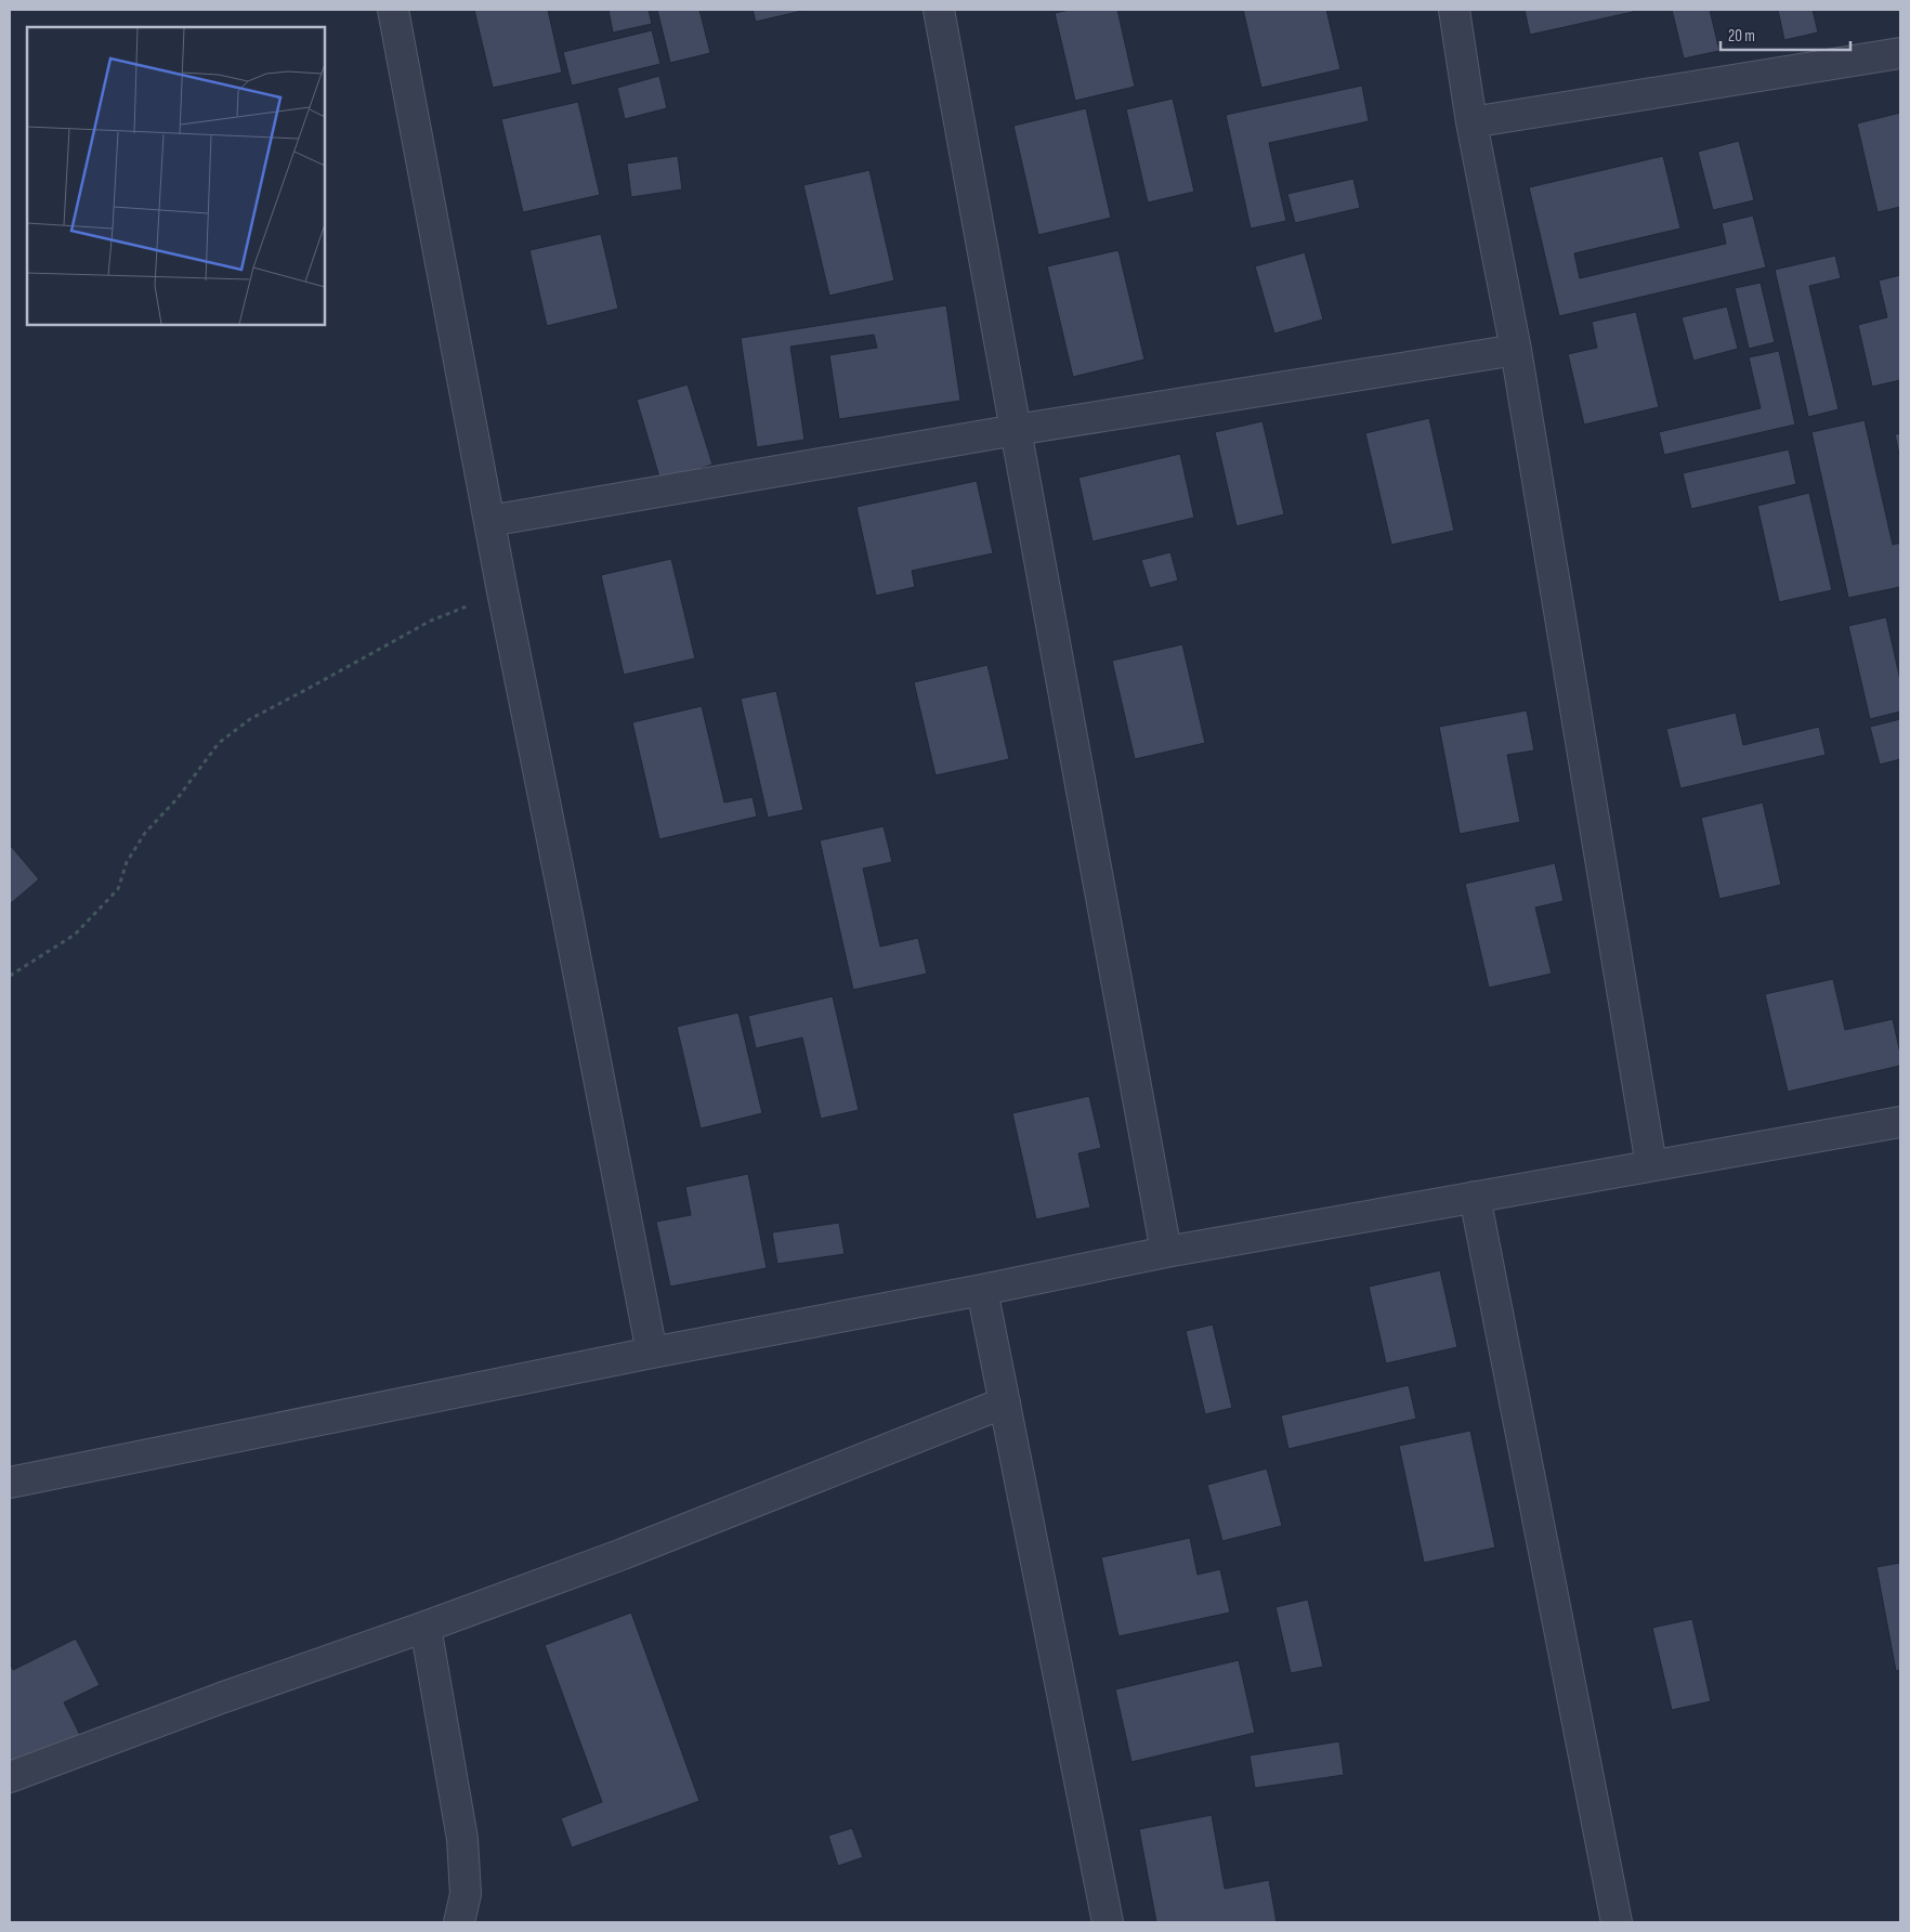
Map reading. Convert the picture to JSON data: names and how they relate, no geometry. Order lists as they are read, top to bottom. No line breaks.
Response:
{"scale_bar":"20 m"}
